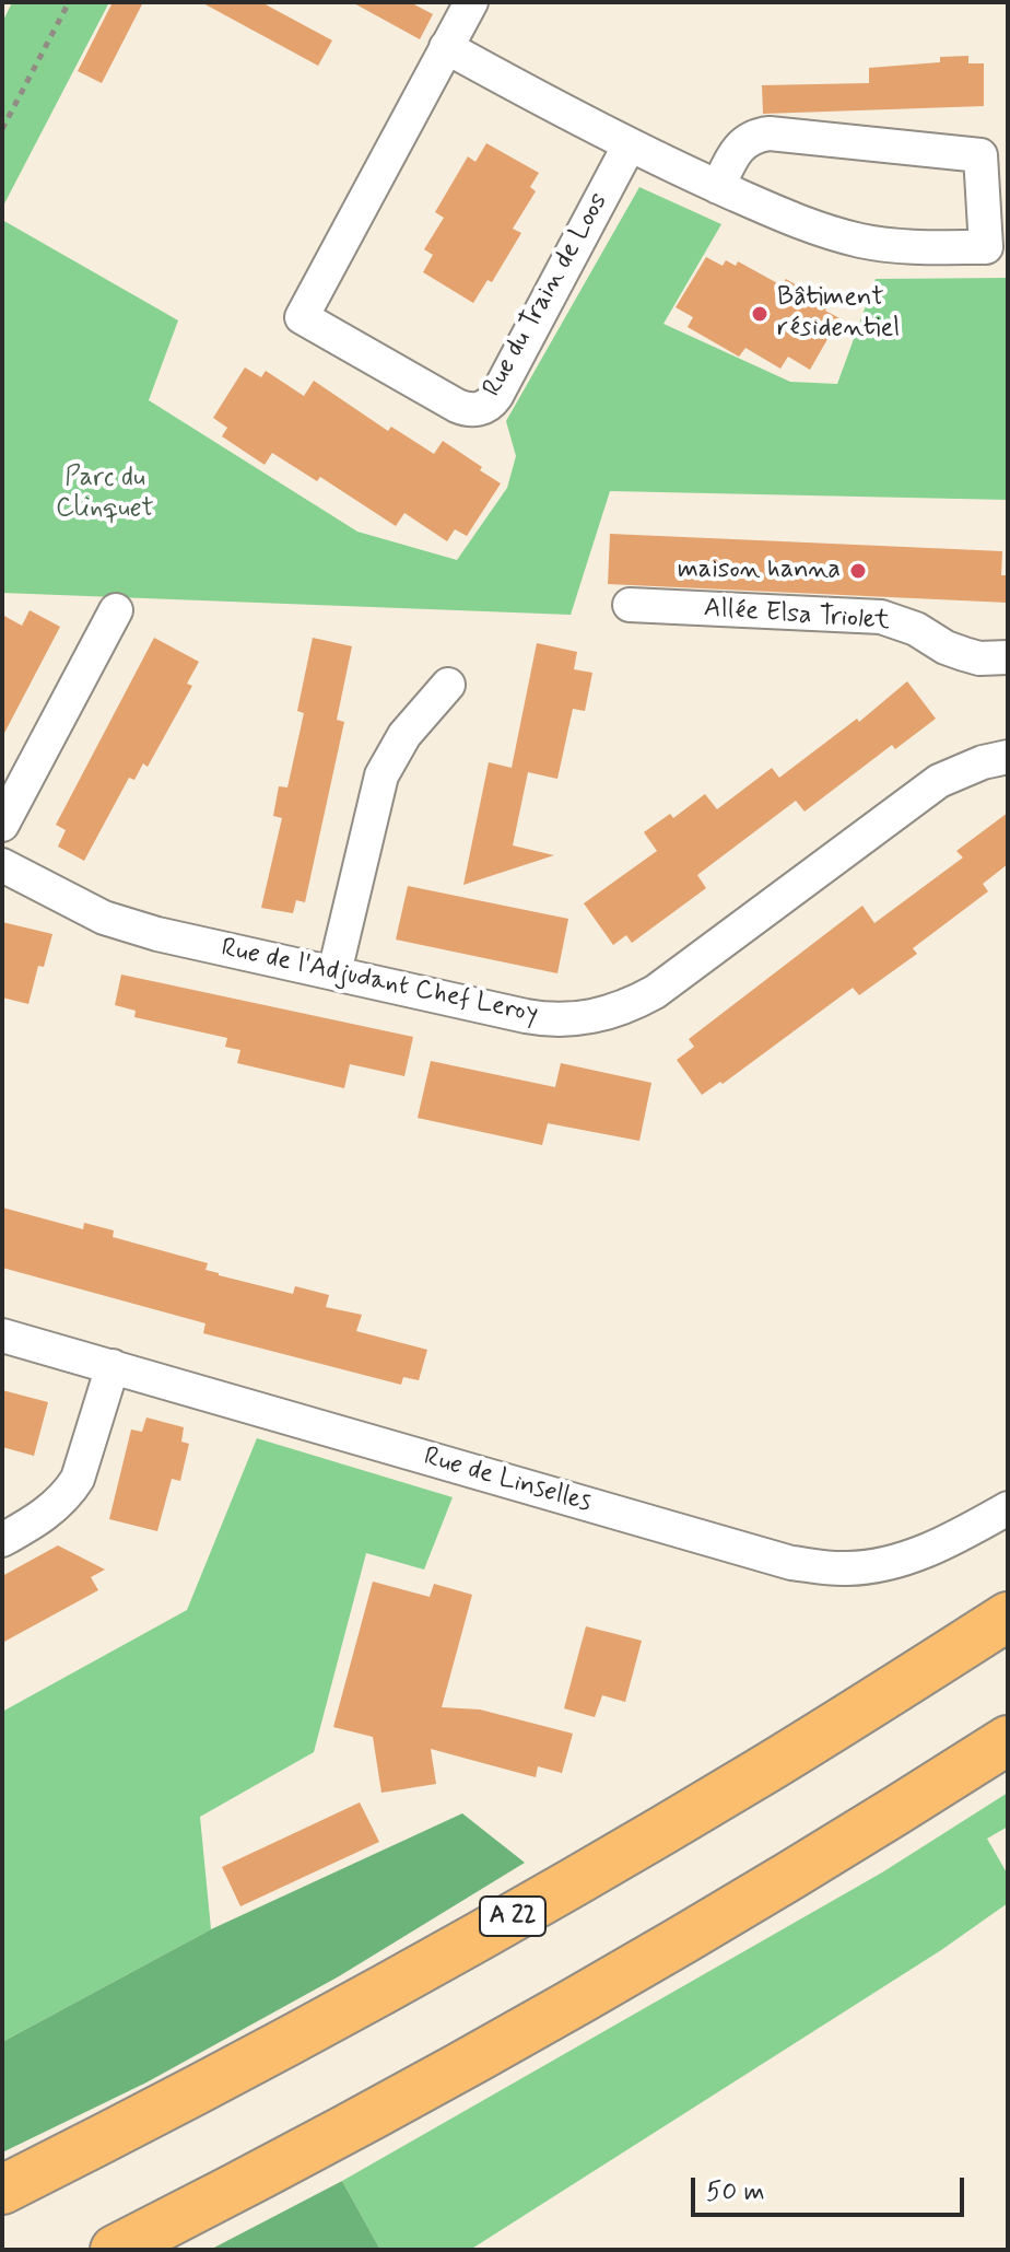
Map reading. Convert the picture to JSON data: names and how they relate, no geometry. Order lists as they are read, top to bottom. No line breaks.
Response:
{"streets":{"highway":["A 22"],"street":["Rue du Train de Loos","Allée Elsa Triolet","Rue de l'Adjudant Chef Leroy","Rue de Linselles"]},"parks":["Parc du Clinquet"],"places":["Bâtiment résidentiel","maison hanna"],"scale_bar":"50 m"}
